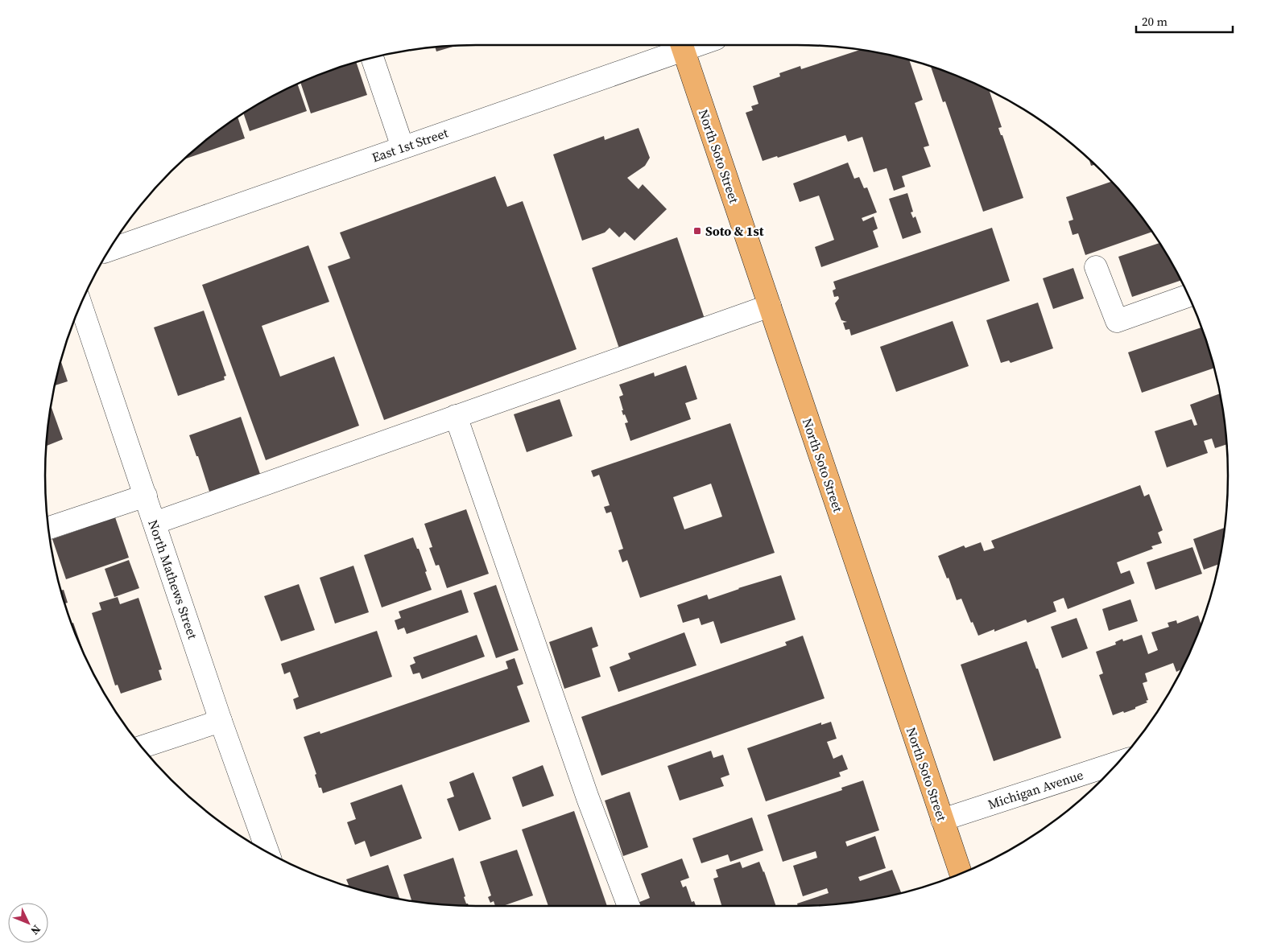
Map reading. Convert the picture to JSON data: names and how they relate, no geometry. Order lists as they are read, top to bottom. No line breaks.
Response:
{"streets":{"main road":["North Soto Street"],"street":["East 1st Street","North Mathews Street","Michigan Avenue"]},"crossings":[["North Soto Street","Michigan Avenue"]],"places":{"transit":["Soto & 1st"]},"scale_bar":"20 m","north":"bottom right"}
